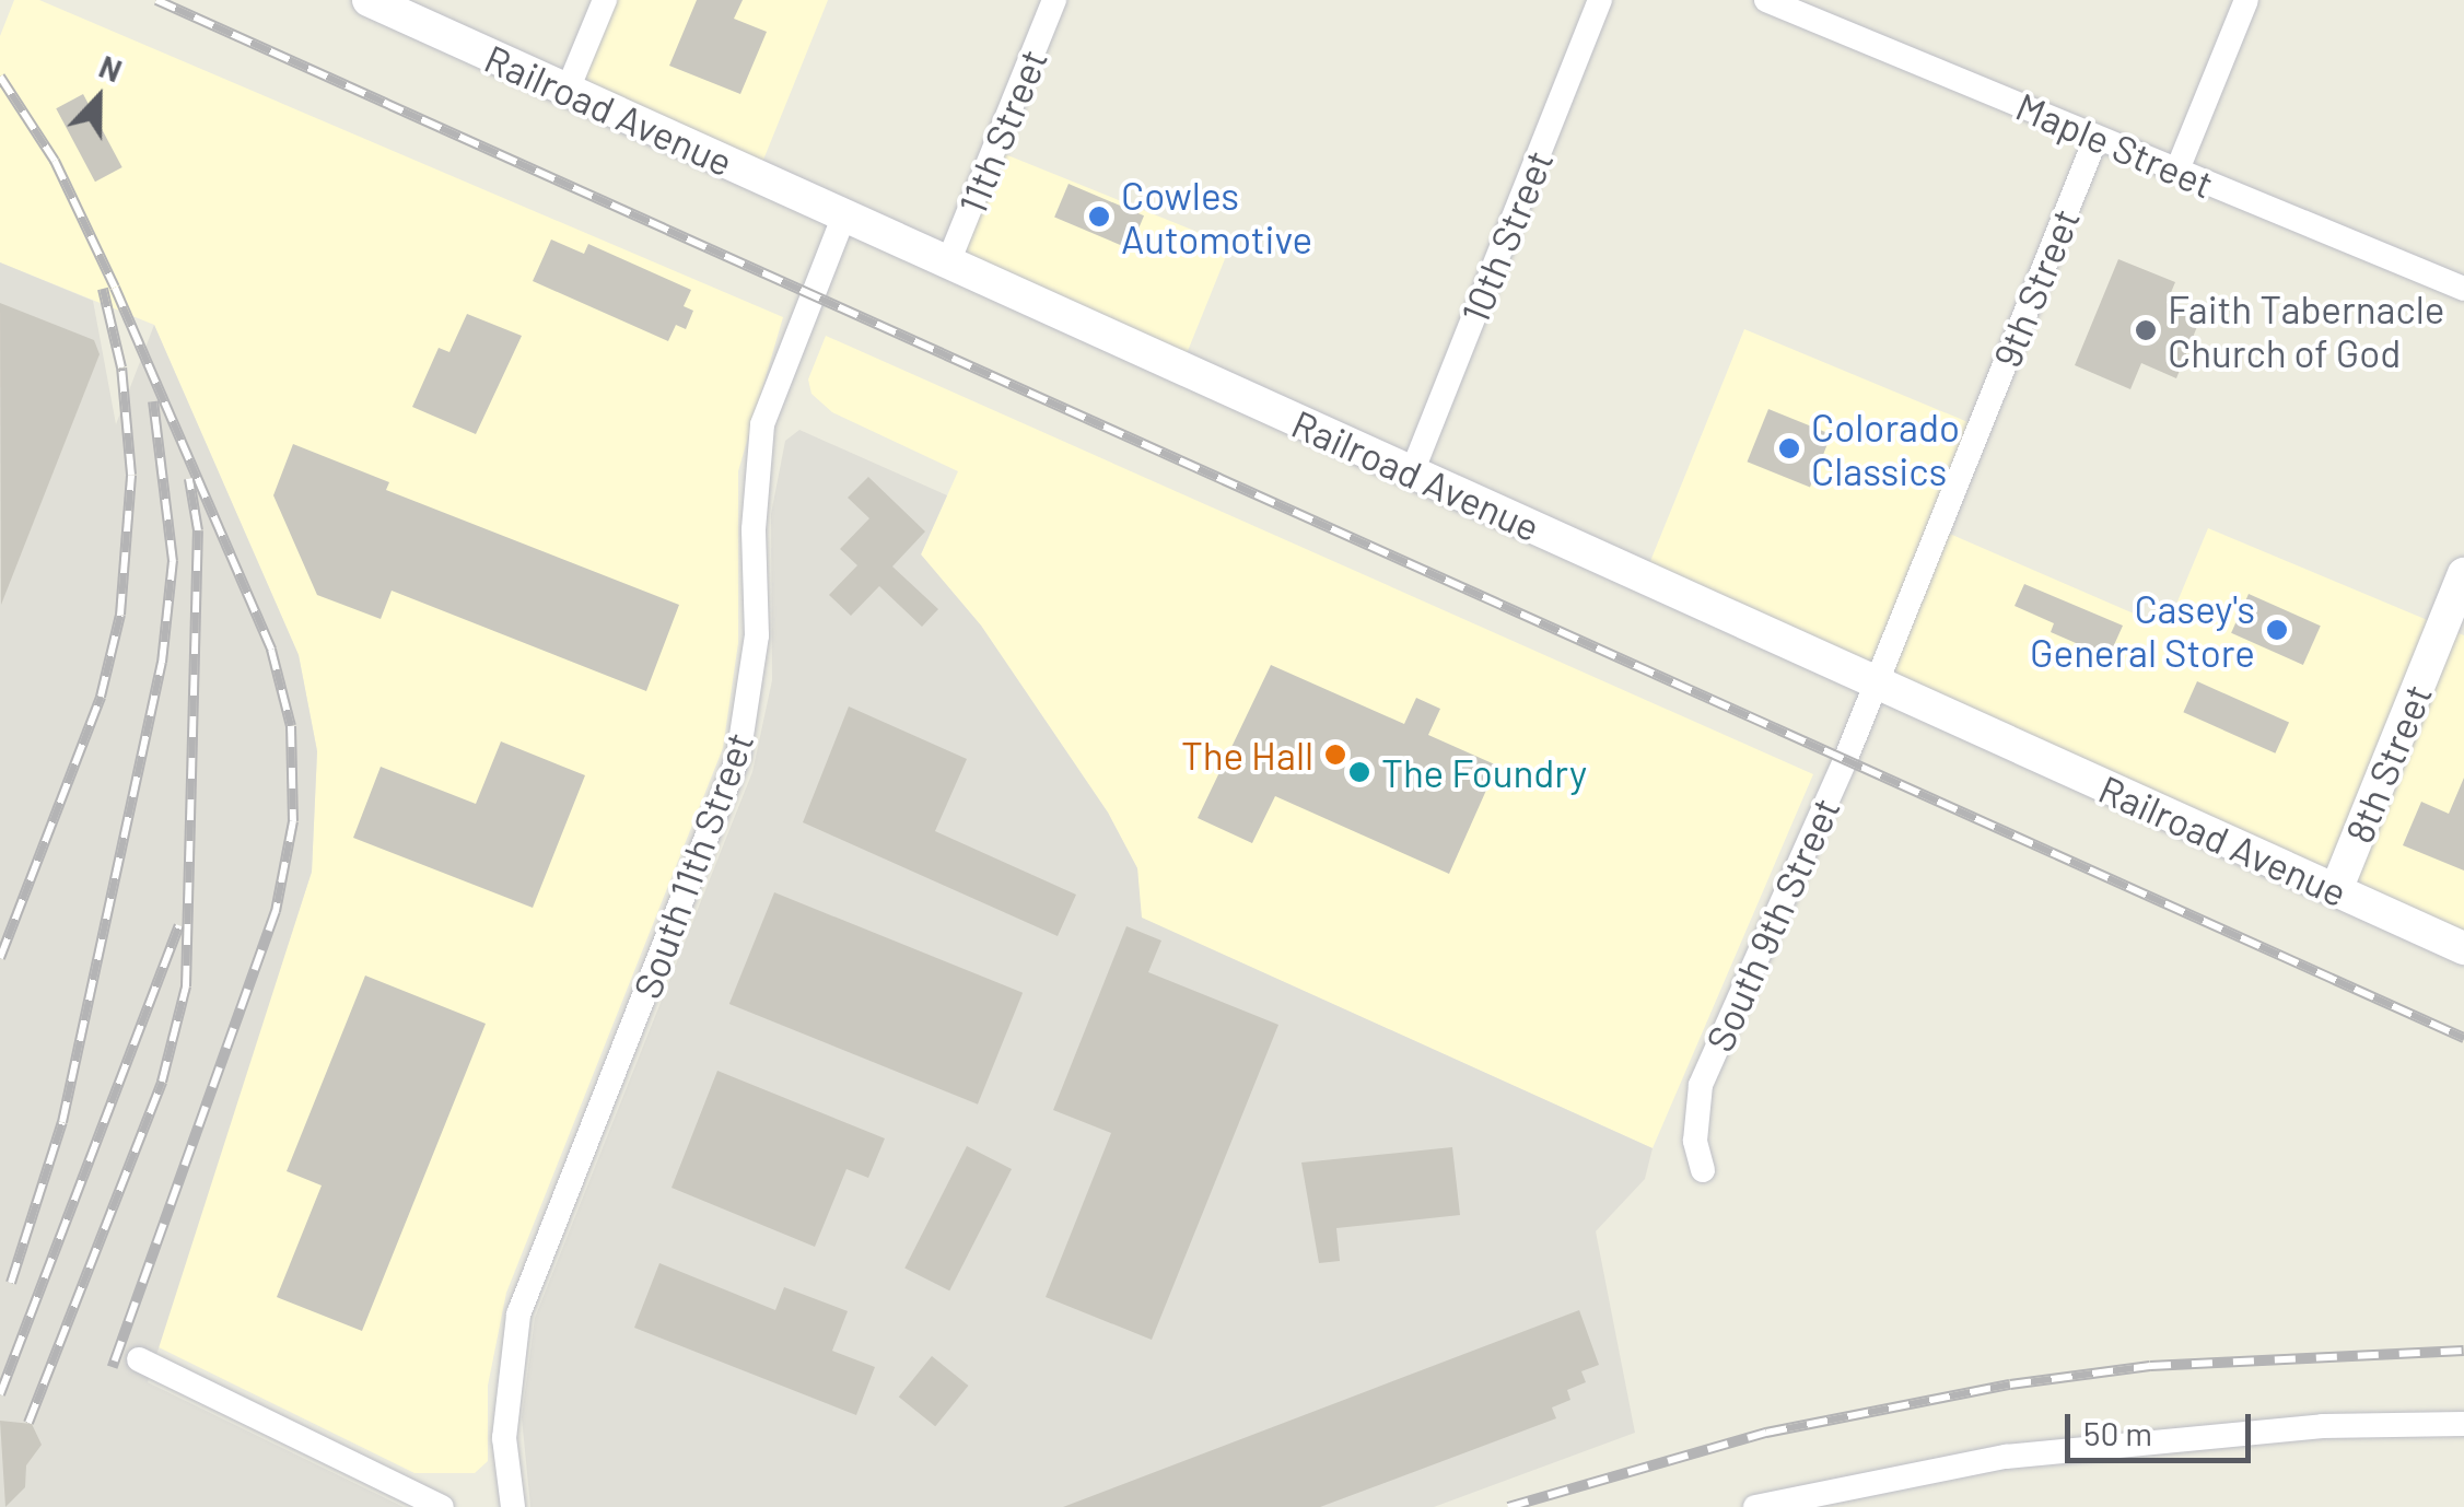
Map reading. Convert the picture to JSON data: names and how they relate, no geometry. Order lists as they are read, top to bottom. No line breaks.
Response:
{"streets":{"main road":["Railroad Avenue","8th Street"],"street":["11th Street","Maple Street","10th Street","9th Street","South 11th Street","South 9th Street"]},"crossings":[["Railroad Avenue","11th Street"],["Railroad Avenue","10th Street"],["Railroad Avenue","9th Street"],["Railroad Avenue","8th Street"],["Railroad Avenue","South 11th Street"],["Railroad Avenue","South 9th Street"],["Maple Street","9th Street"],["9th Street","South 9th Street"]],"places":["Cowles Automotive","Faith Tabernacle Church of God","Colorado Classics","Casey's General Store","The Hall","The Foundry"],"scale_bar":"50 m","north":"top"}
